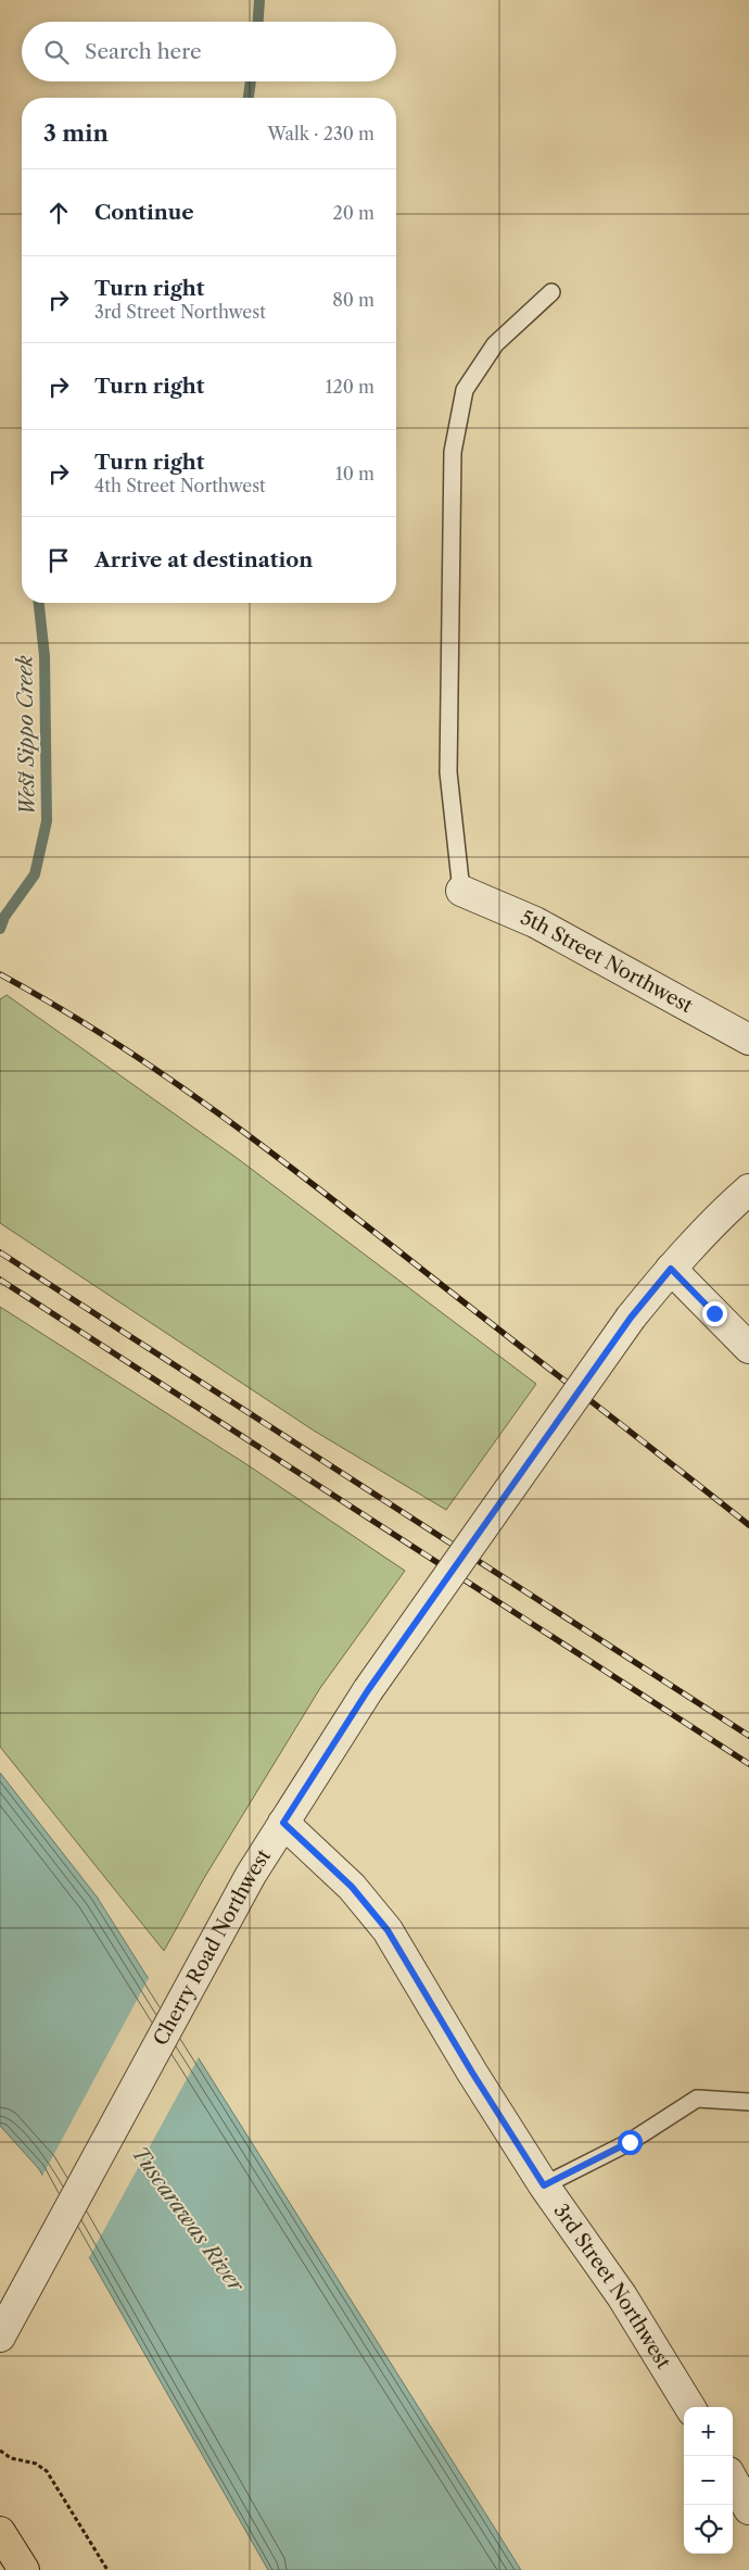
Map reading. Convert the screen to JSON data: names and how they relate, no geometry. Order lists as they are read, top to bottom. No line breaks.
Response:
{"streets":{"street":["5th Street Northwest","Cherry Road Northwest","3rd Street Northwest"]},"crossings":[["Cherry Road Northwest","3rd Street Northwest"]],"water":["West Sippo Creek","Tuscarawas River"],"page":{"search":"Search here","heading":["3 min","Walk · 230 m"],"list":[["Continue","20 m"],["Turn right","3rd Street Northwest","80 m"],["Turn right","120 m"],["Turn right","4th Street Northwest","10 m"],"Arrive at destination"],"map_buttons":["+","−"]}}
